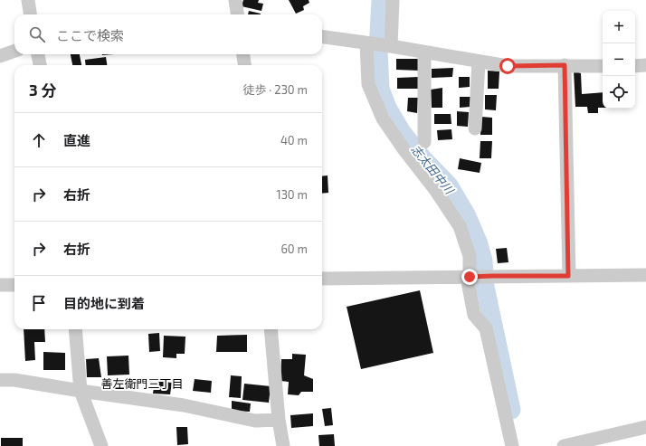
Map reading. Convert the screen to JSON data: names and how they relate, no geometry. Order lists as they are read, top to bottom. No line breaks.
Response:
{"districts":["善左衛門三丁目"],"water":["志太田中川"],"page":{"map_buttons":["+","−"],"search":"ここで検索","heading":["3 分","徒歩 · 230 m"],"list":[["直進","40 m"],["右折","130 m"],["右折","60 m"],"目的地に到着"]}}
